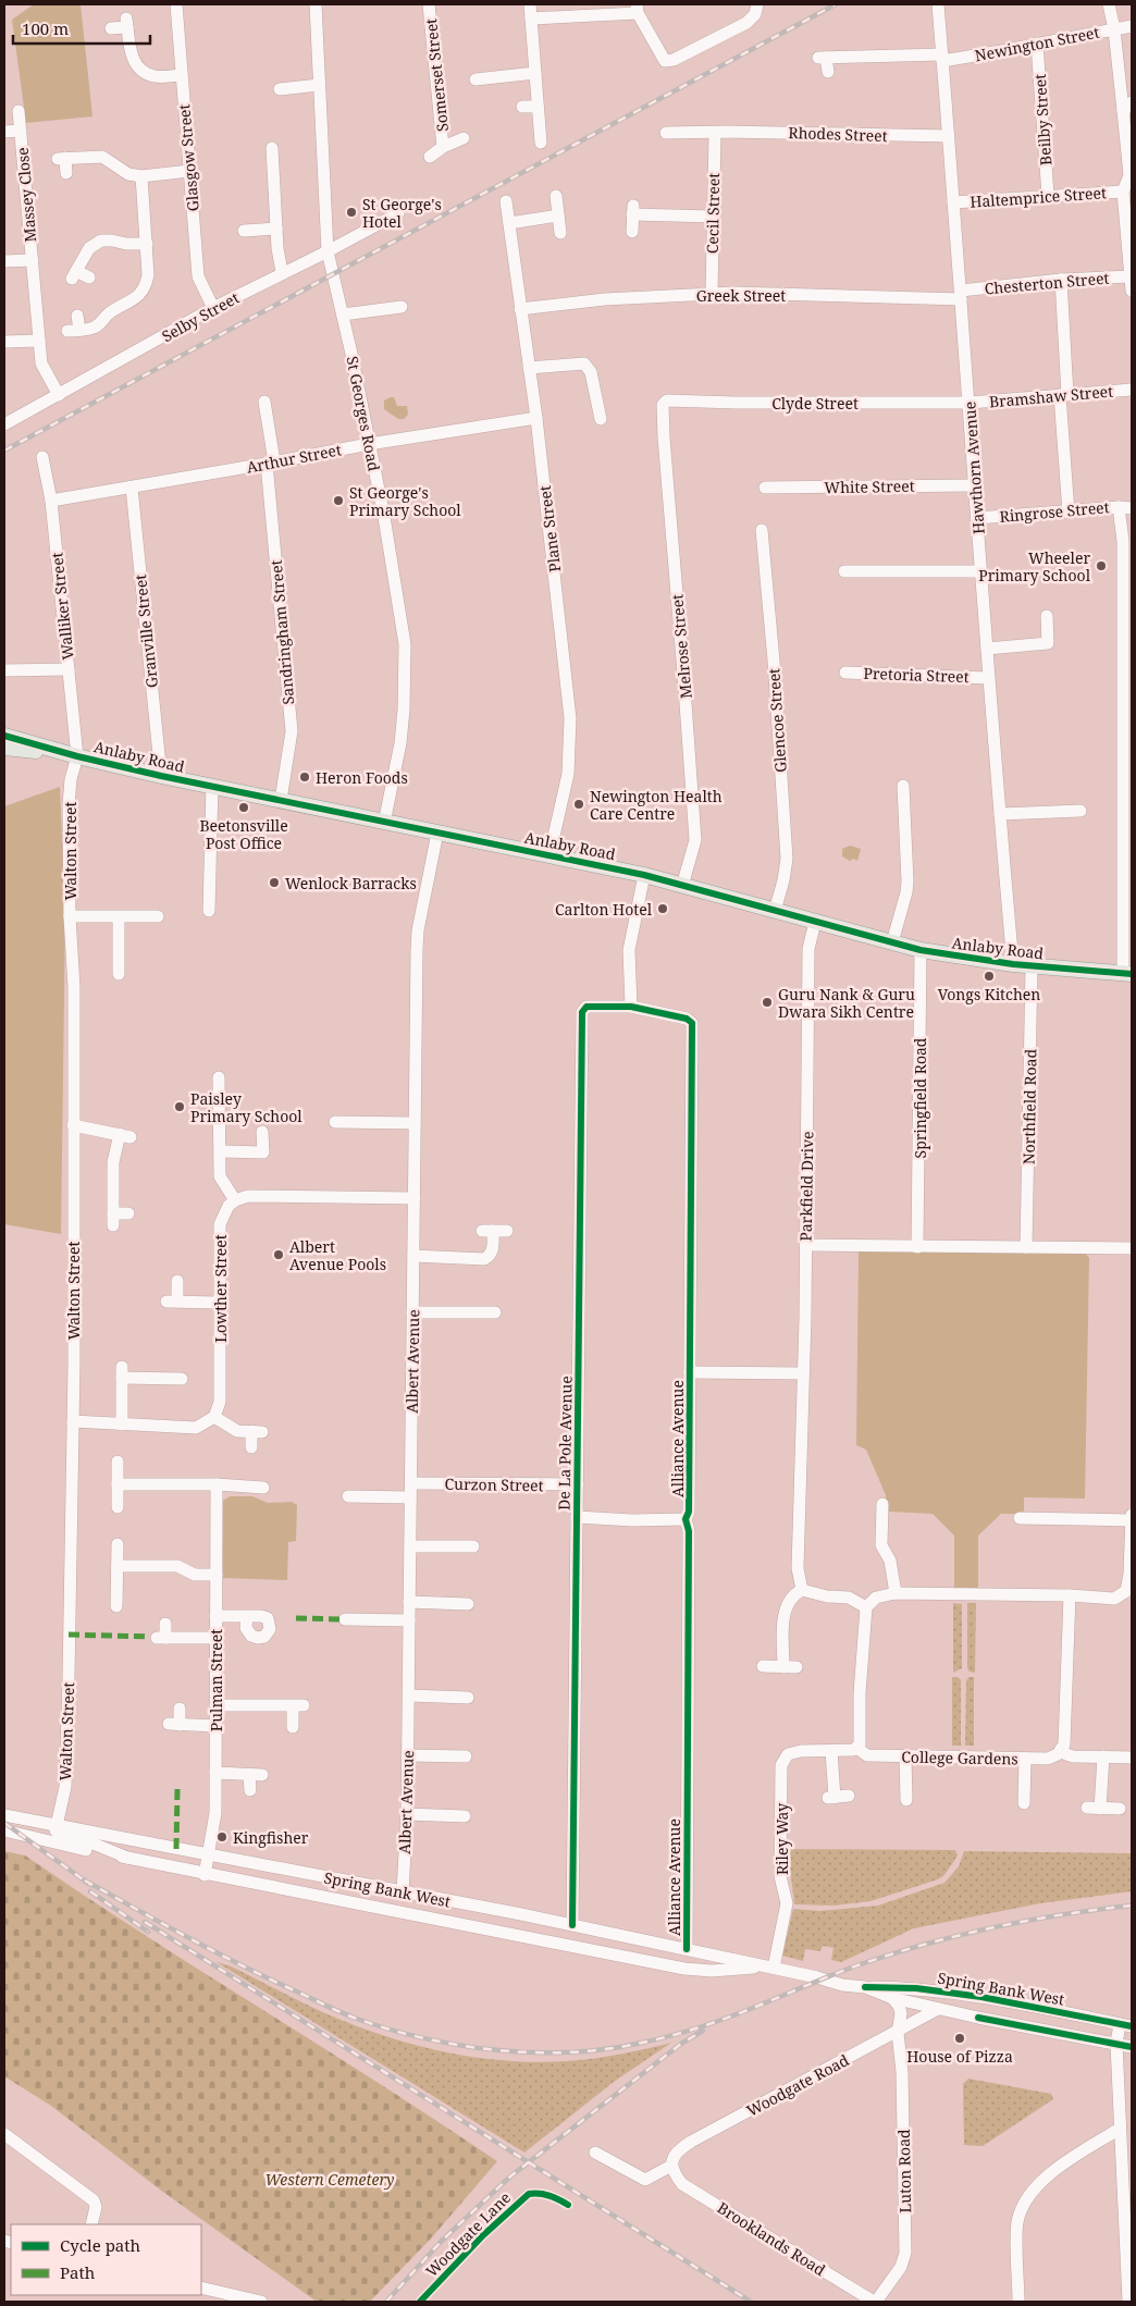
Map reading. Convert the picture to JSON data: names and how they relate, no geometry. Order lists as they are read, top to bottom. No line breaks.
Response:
{"streets":{"main road":["Anlaby Road"],"street":["Newington Street","Somerset Street","Beilby Street","Rhodes Street","Glasgow Street","Massey Close","Haltemprice Street","Cecil Street","Chesterton Street","Greek Street","Selby Street","Bramshaw Street","Clyde Street","St Georges Road","Arthur Street","Hawthorn Avenue","White Street","Ringrose Street","Plane Street","Walliker Street","Granville Street","Sandringham Street","Melrose Street","Pretoria Street","Glencoe Street","Walton Street","Springfield Road","Northfield Road","Parkfield Drive","Lowther Street","Albert Avenue","Alliance Avenue","De La Pole Avenue","Curzon Street","Pulman Street","College Gardens","Riley Way","Spring Bank West","Woodgate Road","Luton Road","Brooklands Road"],"cycle path":["Woodgate Lane"]},"crossings":[["Newington Street","Beilby Street"],["Newington Street","Hawthorn Avenue"],["Beilby Street","Haltemprice Street"],["Rhodes Street","Cecil Street"],["Rhodes Street","Hawthorn Avenue"],["Glasgow Street","Selby Street"],["Massey Close","Selby Street"],["Haltemprice Street","Hawthorn Avenue"],["Cecil Street","Greek Street"],["Chesterton Street","Greek Street"],["Chesterton Street","Hawthorn Avenue"],["Greek Street","Hawthorn Avenue"],["Greek Street","Plane Street"],["Selby Street","St Georges Road"],["Bramshaw Street","Clyde Street"],["Bramshaw Street","Hawthorn Avenue"],["Clyde Street","Hawthorn Avenue"],["Clyde Street","Melrose Street"],["St Georges Road","Arthur Street"],["St Georges Road","Anlaby Road"],["Arthur Street","Plane Street"],["Arthur Street","Walliker Street"],["Arthur Street","Granville Street"],["Arthur Street","Sandringham Street"],["Hawthorn Avenue","White Street"],["Hawthorn Avenue","Ringrose Street"],["Hawthorn Avenue","Pretoria Street"],["Hawthorn Avenue","Anlaby Road"],["Plane Street","Anlaby Road"],["Walliker Street","Anlaby Road"],["Walliker Street","Walton Street"],["Granville Street","Anlaby Road"],["Sandringham Street","Anlaby Road"],["Melrose Street","Anlaby Road"],["Glencoe Street","Anlaby Road"],["Anlaby Road","Walton Street"],["Anlaby Road","Springfield Road"],["Anlaby Road","Northfield Road"],["Anlaby Road","Parkfield Drive"],["Anlaby Road","Albert Avenue"],["Walton Street","Spring Bank West"],["Albert Avenue","Curzon Street"],["Albert Avenue","Spring Bank West"],["Alliance Avenue","De La Pole Avenue"],["Alliance Avenue","Spring Bank West"],["De La Pole Avenue","Curzon Street"],["De La Pole Avenue","Spring Bank West"],["Pulman Street","Spring Bank West"],["College Gardens","Riley Way"],["Riley Way","Spring Bank West"],["Spring Bank West","Woodgate Road"],["Spring Bank West","Luton Road"],["Woodgate Road","Luton Road"],["Woodgate Road","Brooklands Road"],["Luton Road","Brooklands Road"]],"parks":["Western Cemetery"],"places":["St George's Hotel","St George's Primary School","Wheeler Primary School","Heron Foods","Newington Health Care Centre","Beetonsville Post Office","Wenlock Barracks","Carlton Hotel","Vongs Kitchen","Guru Nank & Guru Dwara Sikh Centre","Paisley Primary School","Albert Avenue Pools","Kingfisher","House of Pizza"],"legend":["Cycle path","Path"],"scale_bar":"100 m"}
